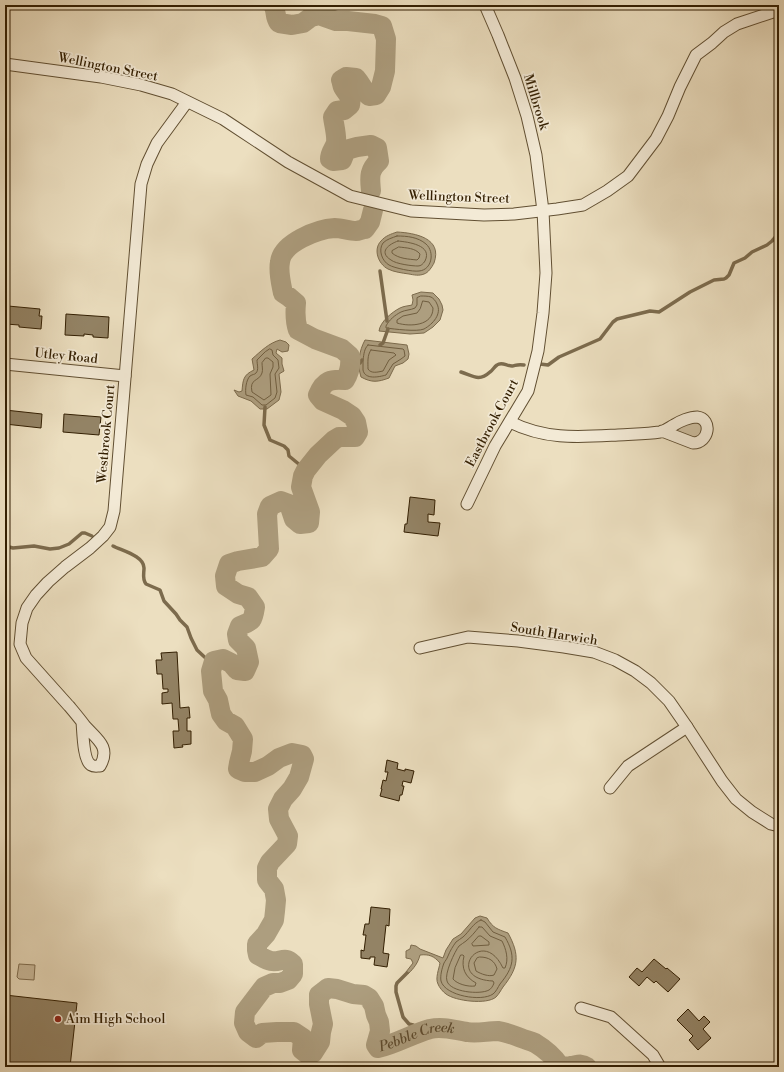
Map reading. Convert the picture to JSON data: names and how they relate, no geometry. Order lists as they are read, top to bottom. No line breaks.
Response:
{"streets":{"street":["Wellington Street","Millbrook","Utley Road","Eastbrook Court","Westbrook Court","South Harwich"]},"crossings":[["Wellington Street","Millbrook"],["Wellington Street","Eastbrook Court"],["Wellington Street","Westbrook Court"],["Millbrook","Eastbrook Court"],["Utley Road","Westbrook Court"]],"water":["Pebble Creek"],"places":["Aim High School"]}
